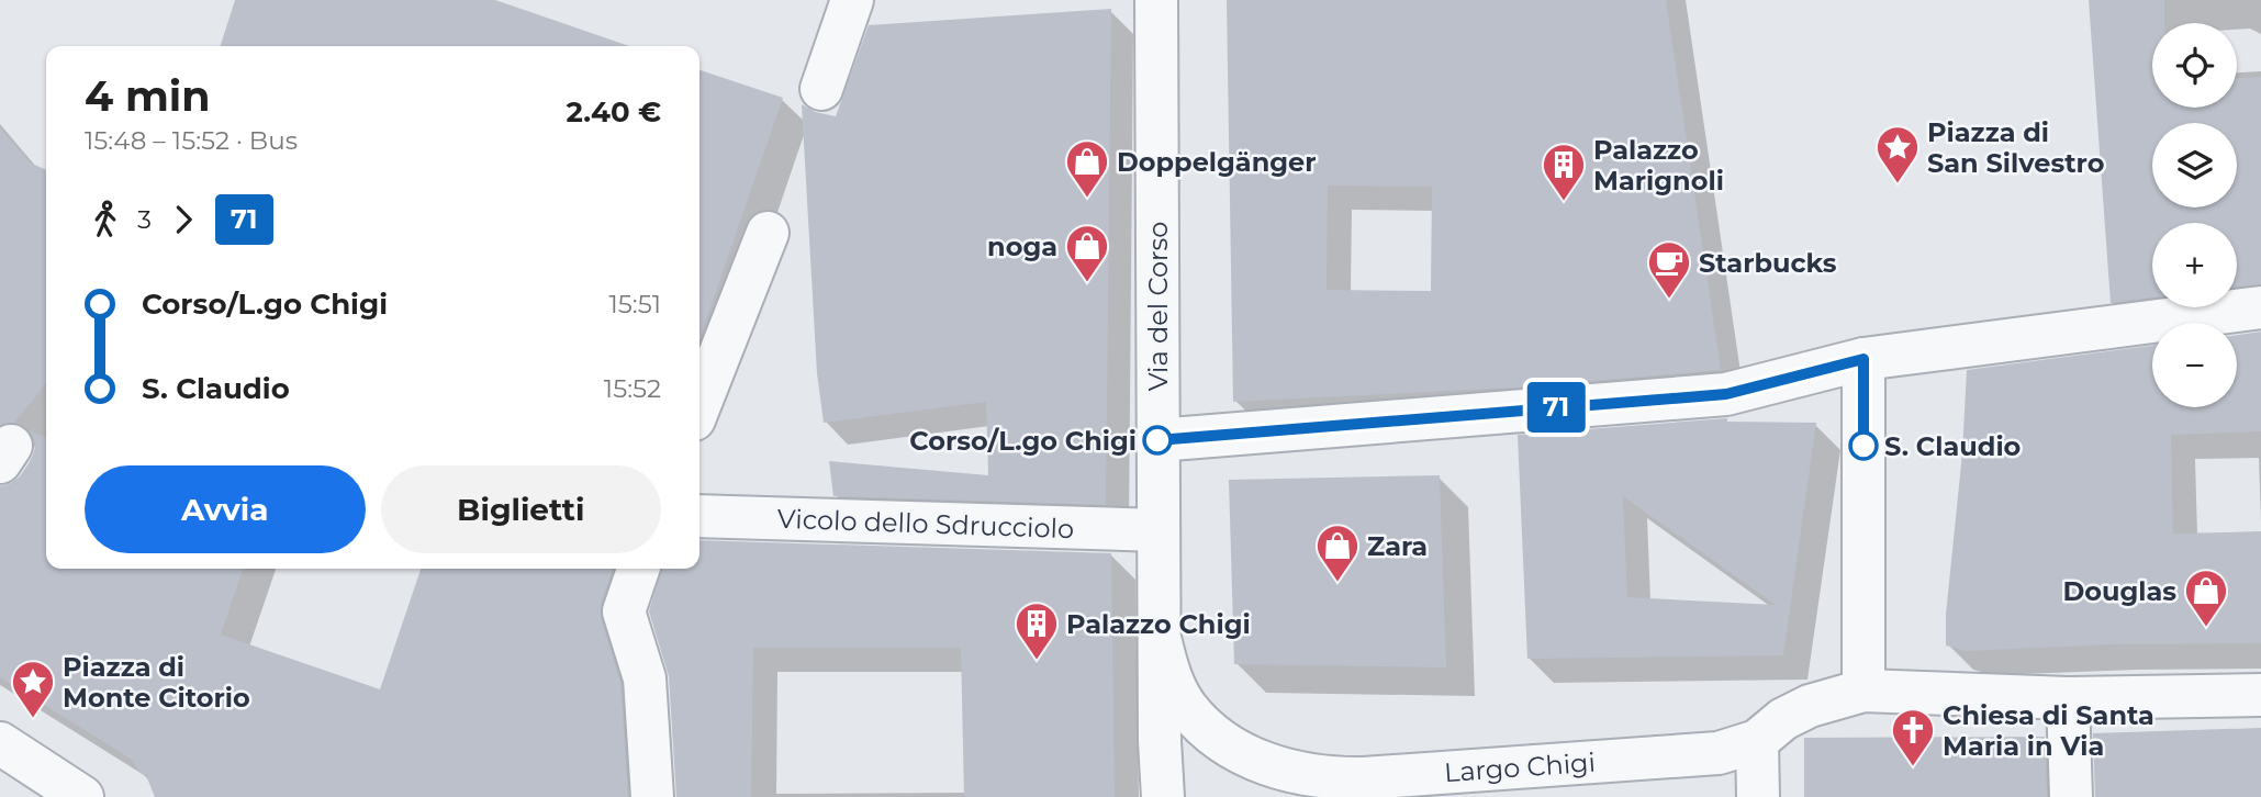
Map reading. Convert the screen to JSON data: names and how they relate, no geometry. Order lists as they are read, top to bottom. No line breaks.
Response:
{"streets":{"street":["Via del Corso","Vicolo dello Sdrucciolo","Largo Chigi"]},"crossings":[["Via del Corso","Vicolo dello Sdrucciolo"],["Via del Corso","Largo Chigi"]],"places":{"place":["Piazza di San Silvestro","Piazza di Monte Citorio"],"shop":["Doppelgänger","noga","Zara","Douglas"],"building":["Palazzo Marignoli","Palazzo Chigi"],"cafe":["Starbucks"],"other":["Corso/L.go Chigi","S. Claudio"],"church":["Chiesa di Santa Maria in Via"]},"lines":["bus line 71"],"page":{"on_map":"71","map_buttons":["+","−"],"heading":["4 min","15:48 – 15:52 · Bus","2.40 €"],"legs":["3","71"],"list":[{"name":"Corso/L.go Chigi","value":"15:51"},{"name":"S. Claudio","value":"15:52"}],"buttons":["Avvia","Biglietti"]}}
